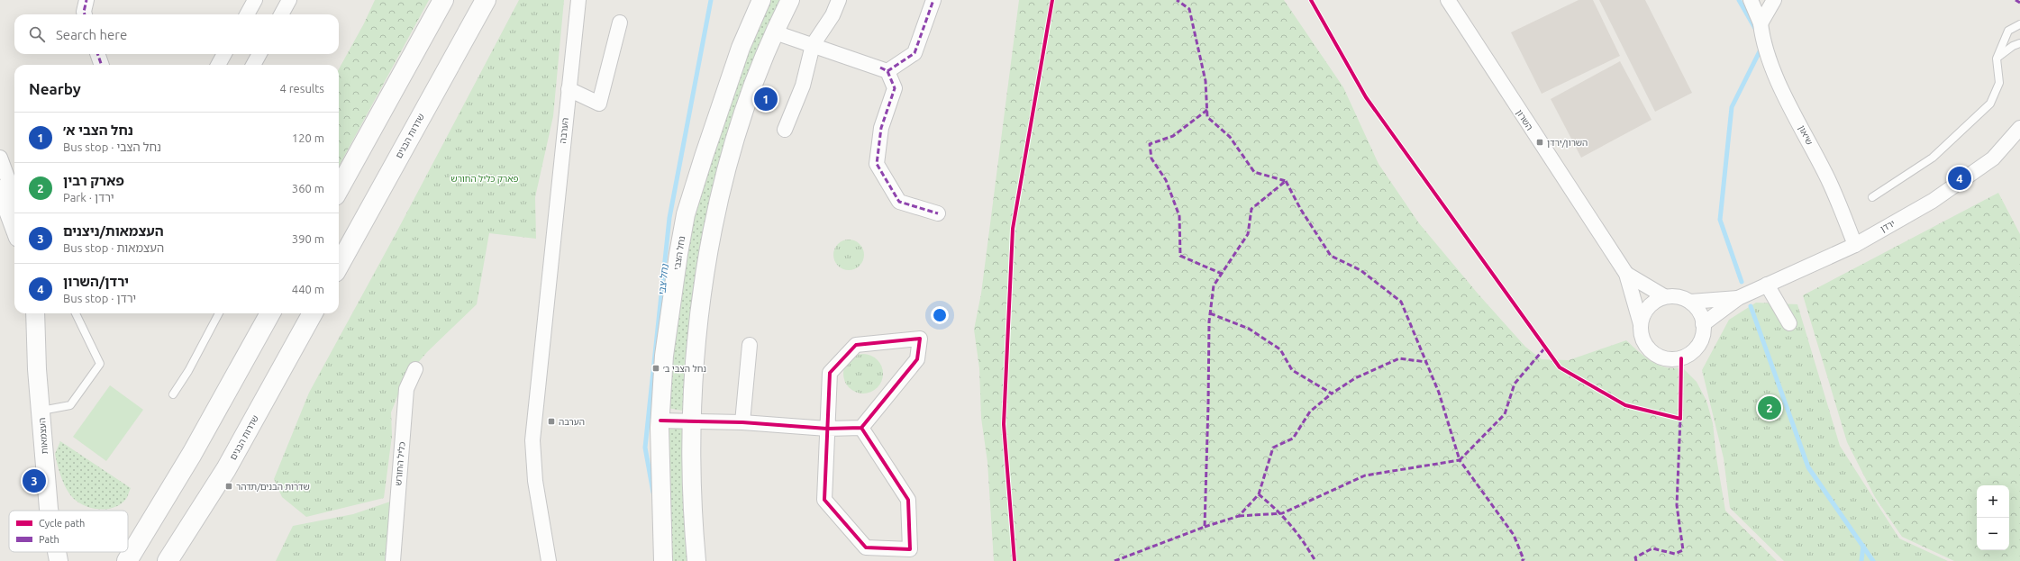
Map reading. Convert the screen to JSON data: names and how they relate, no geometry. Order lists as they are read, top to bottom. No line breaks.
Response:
{"streets":{"main road":["שדרות הבנים"],"street":["השרון","הערבה","שיאון","ירדן","נחל הצבי","העצמאות","כליל החורש"]},"crossings":[["השרון","ירדן"],["שיאון","ירדן"]],"water":["נחל צבי"],"parks":["פארק כליל החורש"],"places":{"transit":["השרון/ירדן","נחל הצבי ב׳","הערבה","שדרות הבנים/תדהר"]},"legend":["Cycle path","Path"],"page":{"search":"Search here","heading":["Nearby","4 results"],"pins":["1","4","2","3"],"list":[{"mark":"1","name":"נחל הצבי א׳","note":"Bus stop · נחל הצבי","value":"120 m"},{"mark":"2","name":"פארק רבין","note":"Park · ירדן","value":"360 m"},{"mark":"3","name":"העצמאות/ניצנים","note":"Bus stop · העצמאות","value":"390 m"},{"mark":"4","name":"ירדן/השרון","note":"Bus stop · ירדן","value":"440 m"}],"map_buttons":["+","−"]}}
